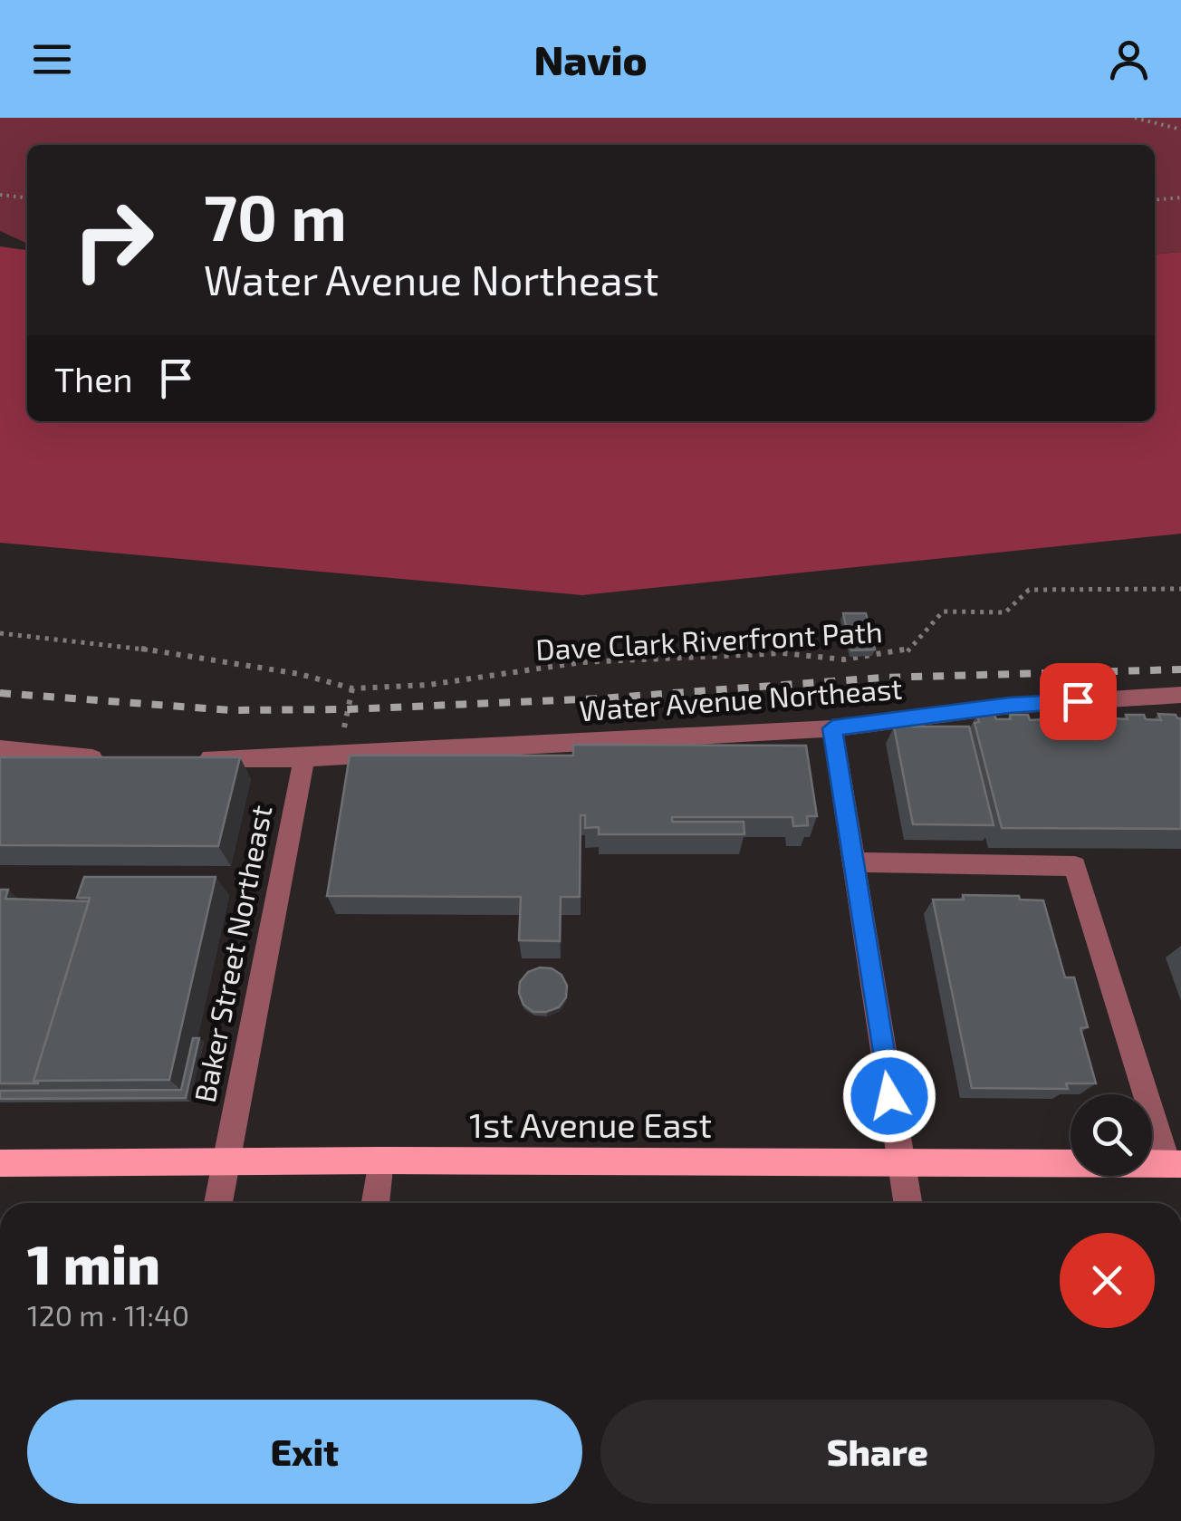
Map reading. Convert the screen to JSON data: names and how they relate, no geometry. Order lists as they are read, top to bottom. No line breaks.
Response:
{"streets":{"main road":["1st Avenue East"],"street":["Water Avenue Northeast","Baker Street Northeast"],"path":["Dave Clark Riverfront Path"]},"crossings":[["Water Avenue Northeast","Baker Street Northeast"],["Baker Street Northeast","1st Avenue East"]],"page":{"header":"Navio","turn":["70 m","Water Avenue Northeast"],"then":"Then","heading":["1 min","120 m · 11:40"],"buttons":["Exit","Share"]}}
